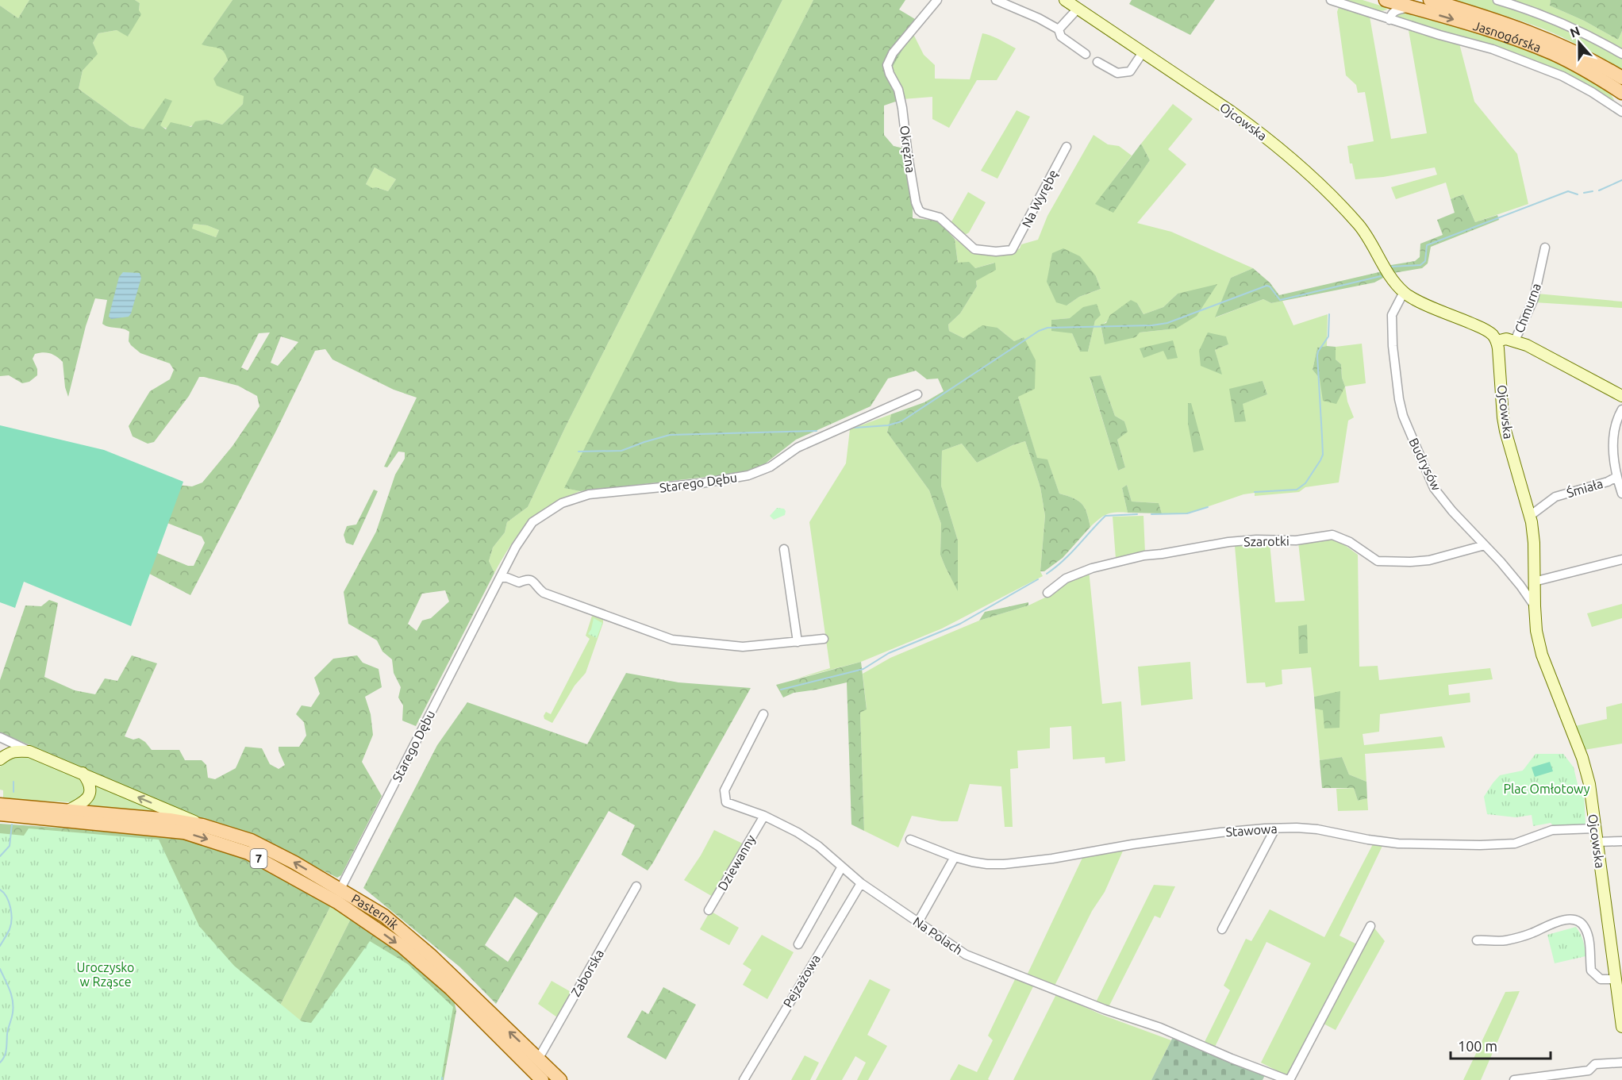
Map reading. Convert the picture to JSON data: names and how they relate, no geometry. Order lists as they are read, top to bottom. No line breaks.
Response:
{"streets":{"main road":["Jasnogórska","7","Pasternik"],"street":["Ojcowska","Okrężna","Na Wyrębę","Chmurna","Budrysów","Starego Dębu","Śmiała","Szarotki","Stawowa","Dziewanny","Na Polach","Zaborska","Pejzażowa"]},"crossings":[["Ojcowska","Budrysów"],["Ojcowska","Śmiała"],["Ojcowska","Stawowa"],["Okrężna","Na Wyrębę"],["Budrysów","Szarotki"],["Starego Dębu","Pasternik"],["7","Pasternik"],["Dziewanny","Na Polach"],["Pasternik","Zaborska"],["Na Polach","Pejzażowa"]],"parks":["Plac Omłotowy","Uroczysko w Rząsce"],"scale_bar":"100 m","north":"top"}
